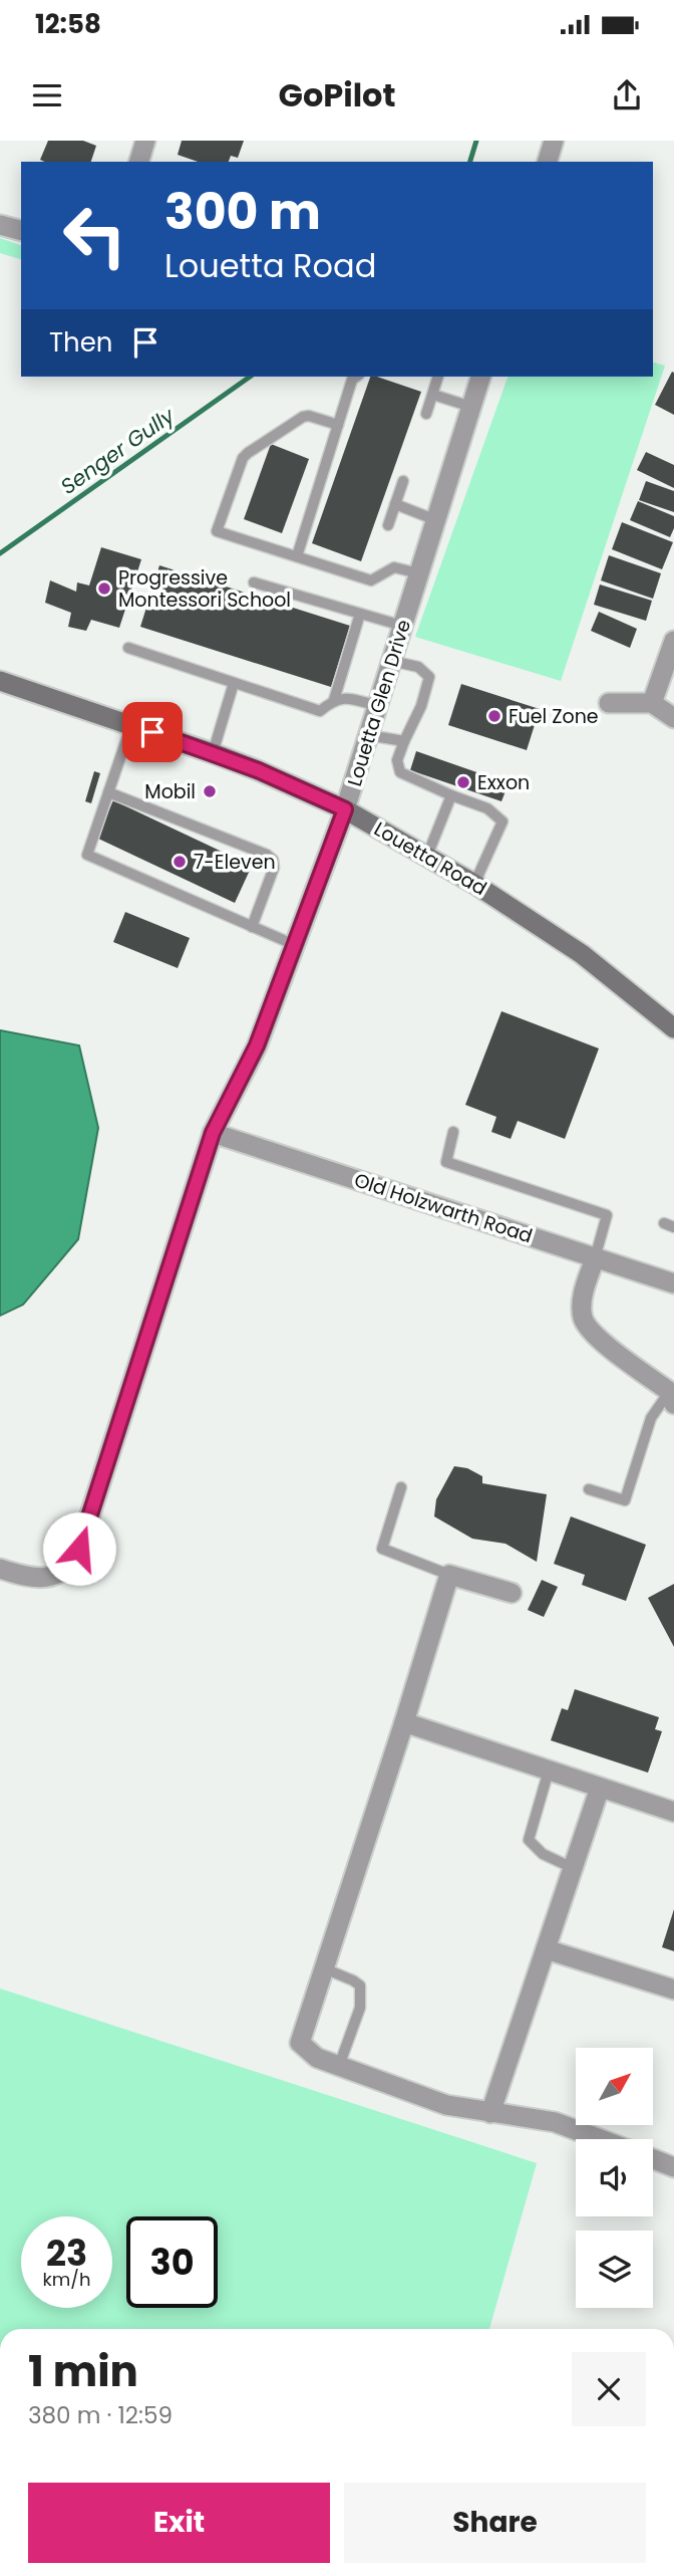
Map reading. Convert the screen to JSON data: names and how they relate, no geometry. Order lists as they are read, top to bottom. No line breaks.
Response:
{"streets":{"main road":["Louetta Road"],"street":["Louetta Glen Drive","Old Holzwarth Road"]},"crossings":[["Louetta Glen Drive","Louetta Road"],["Louetta Glen Drive","Old Holzwarth Road"]],"water":["Senger Gully"],"places":["Progressive Montessori School","Fuel Zone","Exxon","Mobil","7-Eleven"],"north":"top right","page":{"status":"12:58","header":"GoPilot","turn":["300 m","Louetta Road"],"then":"Then","speed":"23 km/h","limit":"30","heading":["1 min","380 m · 12:59"],"buttons":["Exit","Share"]}}
